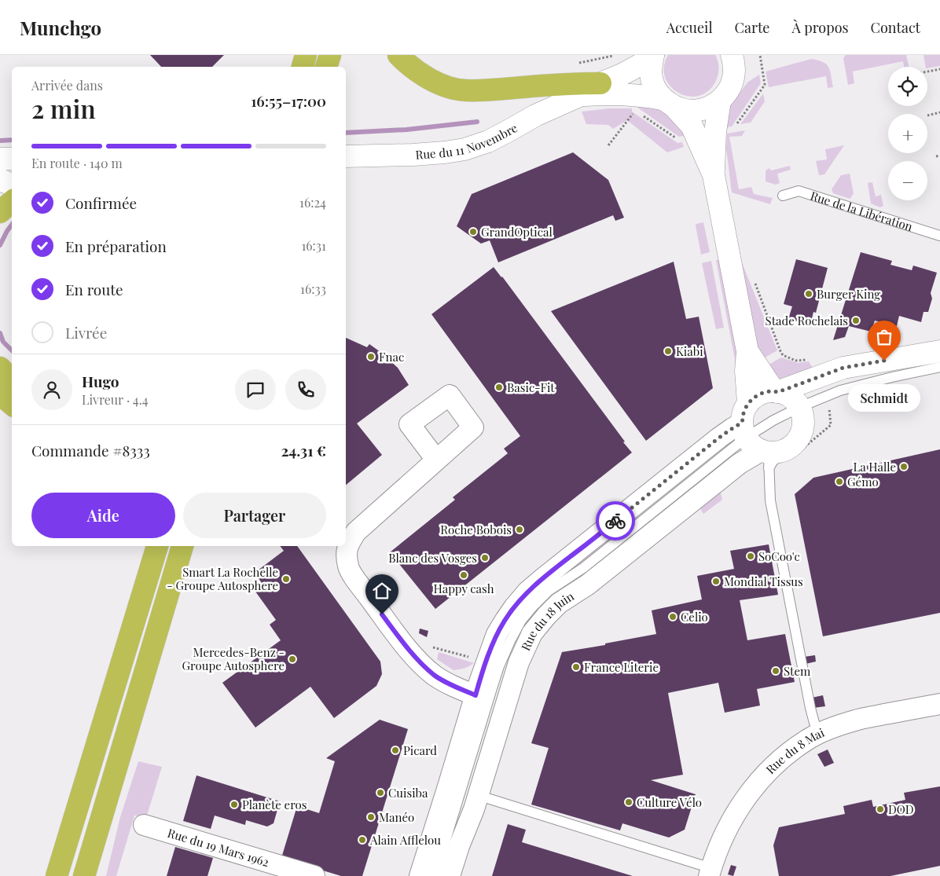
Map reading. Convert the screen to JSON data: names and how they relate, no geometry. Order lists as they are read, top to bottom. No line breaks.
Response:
{"streets":{"street":["Rue du 11 Novembre","Rue du 18 Juin","Rue du 8 Mai","Rue du 19 Mars 1962"],"lane":["Rue de la Libération"]},"places":["GrandOptical","Burger King","Stade Rochelais","Kiabi","Fnac","Schmidt","Basic-Fit","La Halle","Gémo","Roche Bobois","SoCoo'c","Blanc des Vosges","Happy cash","Smart La Rochelle - Groupe Autosphere","Mondial Tissus","Celio","Mercedes-Benz - Groupe Autosphere","France Literie","Stem","Picard","Cuisiba","Culture Vélo","Planète eros","DOD","Manéo","Alain Afflelou"],"page":{"header":"Munchgo","nav":["Accueil","Carte","À propos","Contact"],"map_buttons":["+","−"],"heading":["2 min","Arrivée dans","16:55–17:00"],"panel":["Hugo","Livreur · 4.4","Commande #8333","24.31 €"],"bar":"En route · 140 m","list":[["Confirmée","16:24"],["En préparation","16:31"],["En route","16:33"],"Livrée"],"bubble":"Schmidt","buttons":["Aide","Partager"]}}
